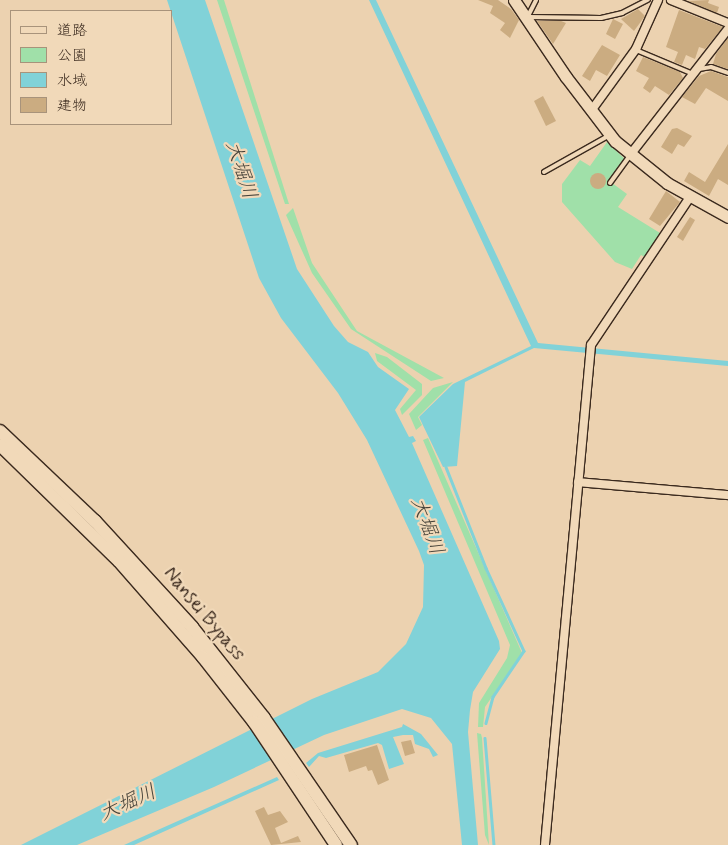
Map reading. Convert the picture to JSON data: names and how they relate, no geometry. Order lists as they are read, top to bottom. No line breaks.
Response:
{"streets":{"highway":["Nansei Bypass"]},"water":["大堀川"],"legend":["道路","公園","水域","建物"]}
